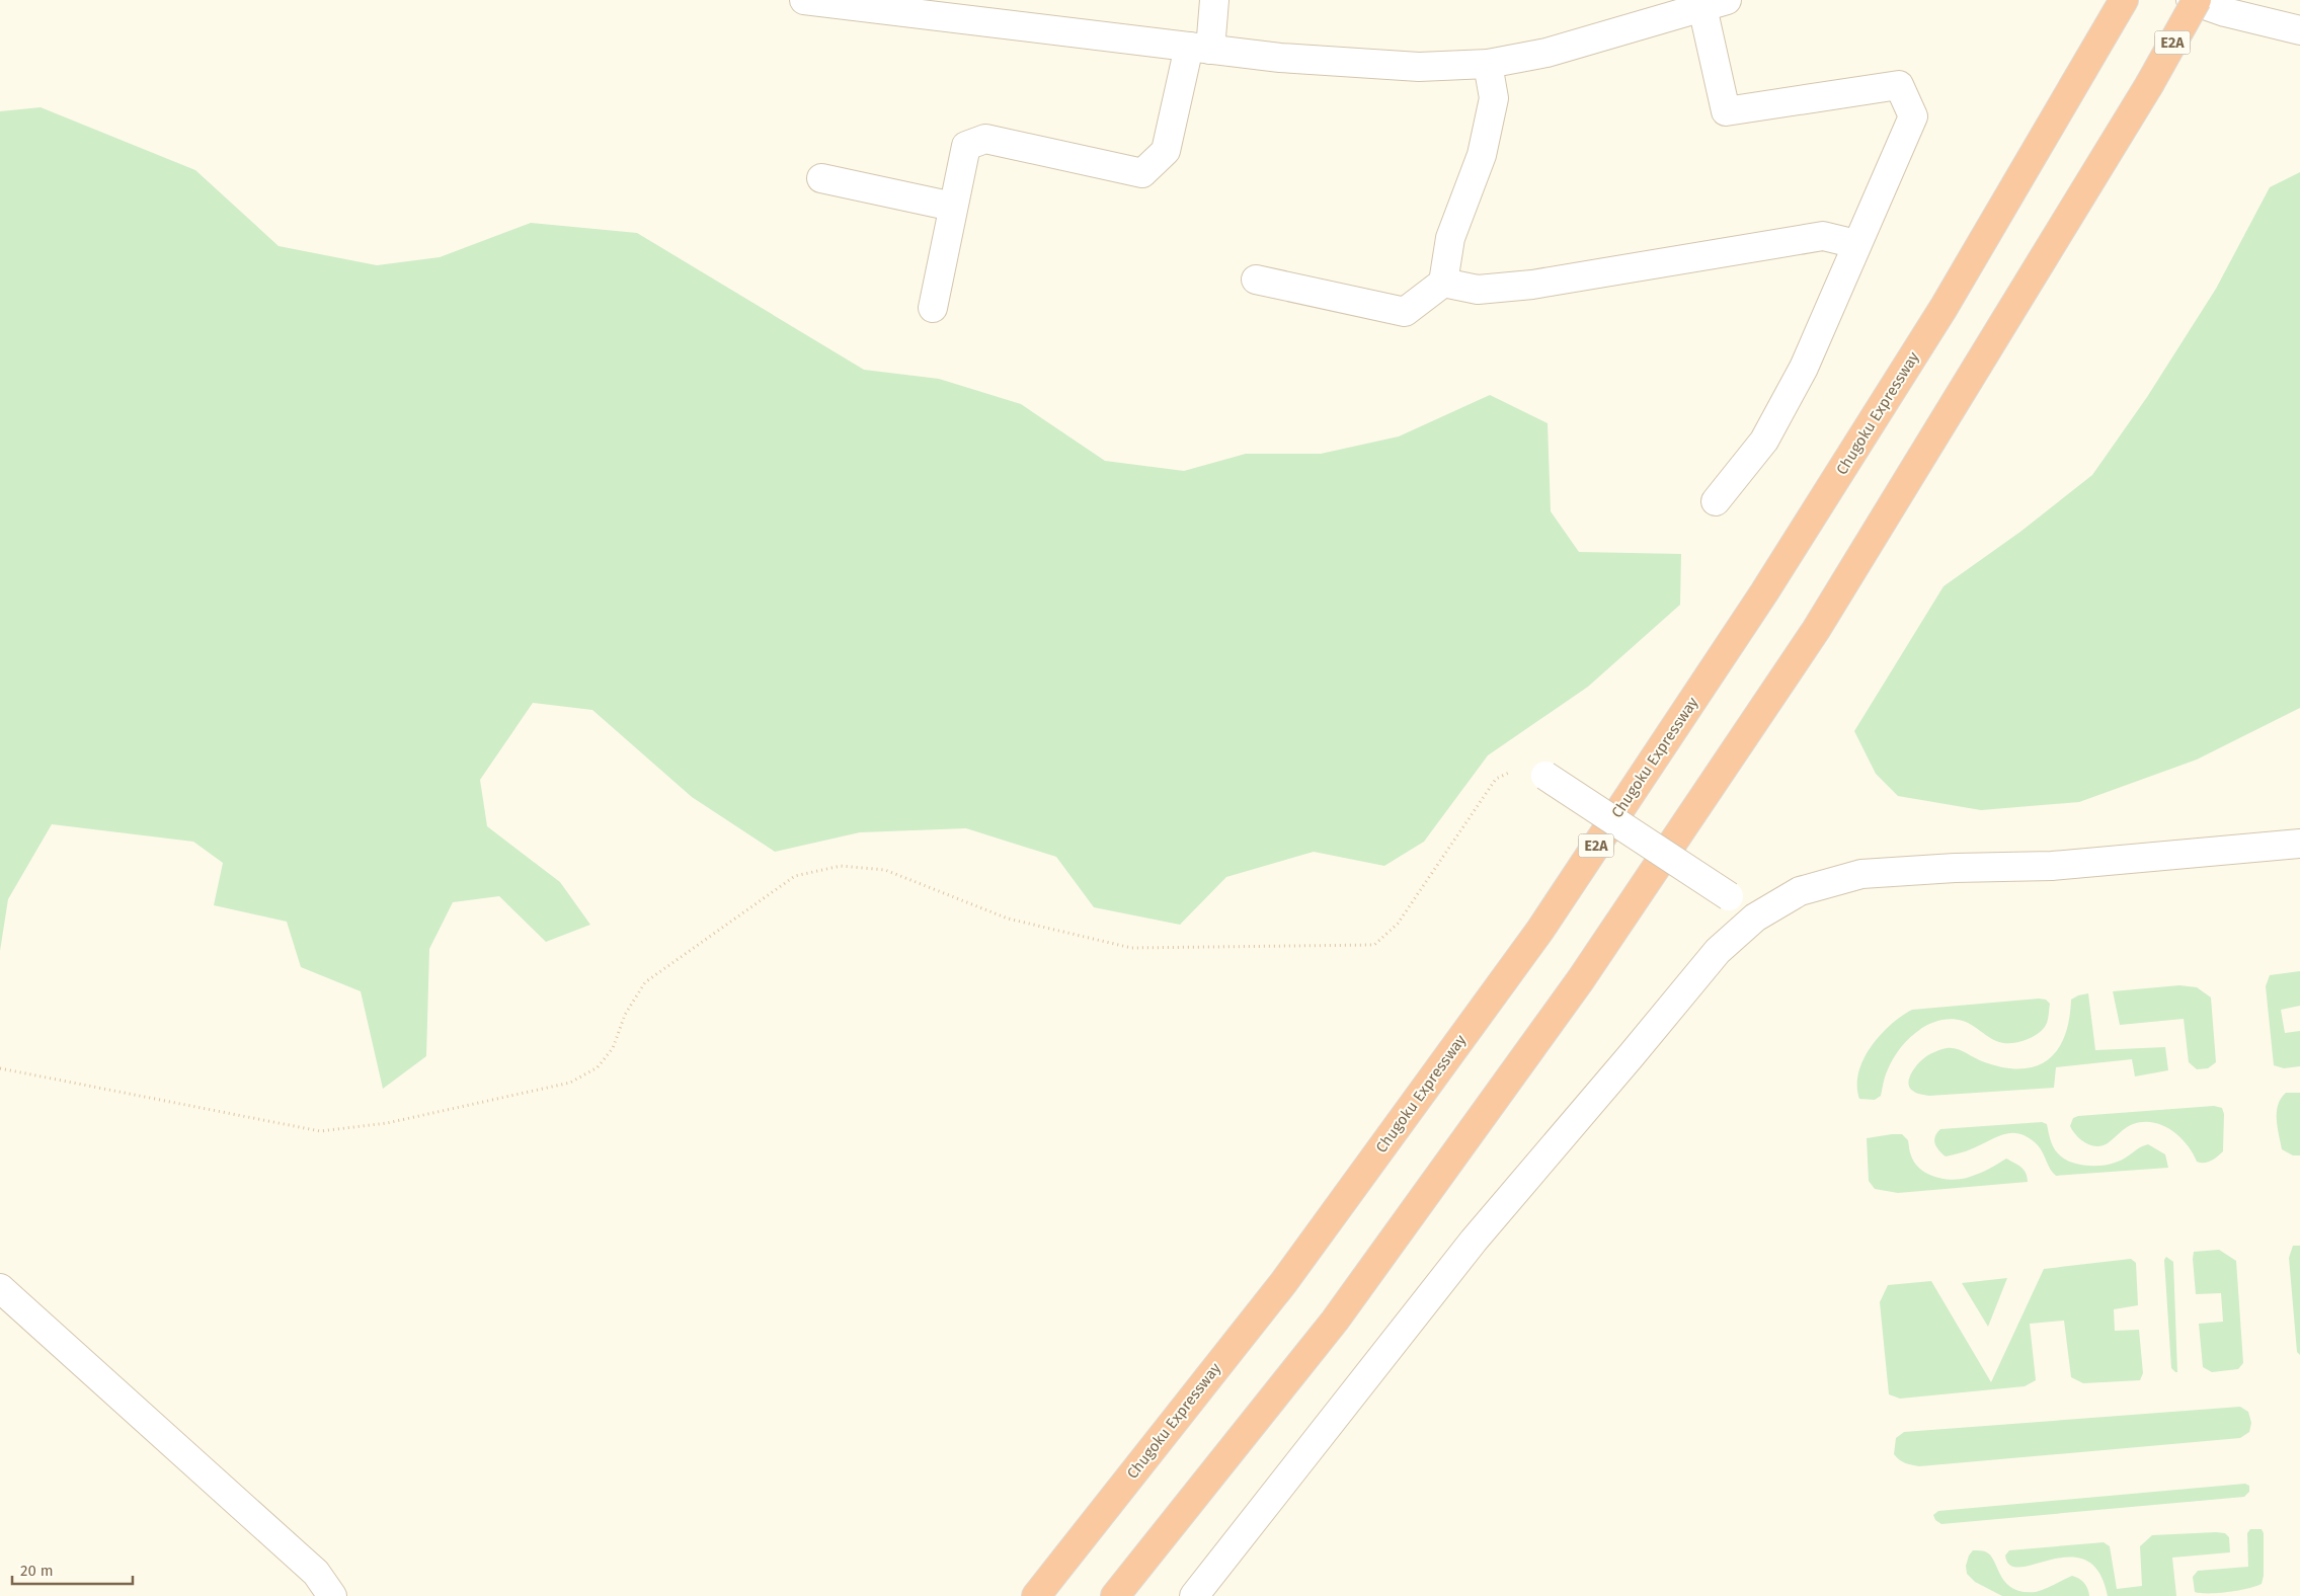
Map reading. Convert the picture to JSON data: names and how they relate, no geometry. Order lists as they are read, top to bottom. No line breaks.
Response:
{"streets":{"highway":["E2A","Chugoku Expressway"]},"scale_bar":"20 m"}
